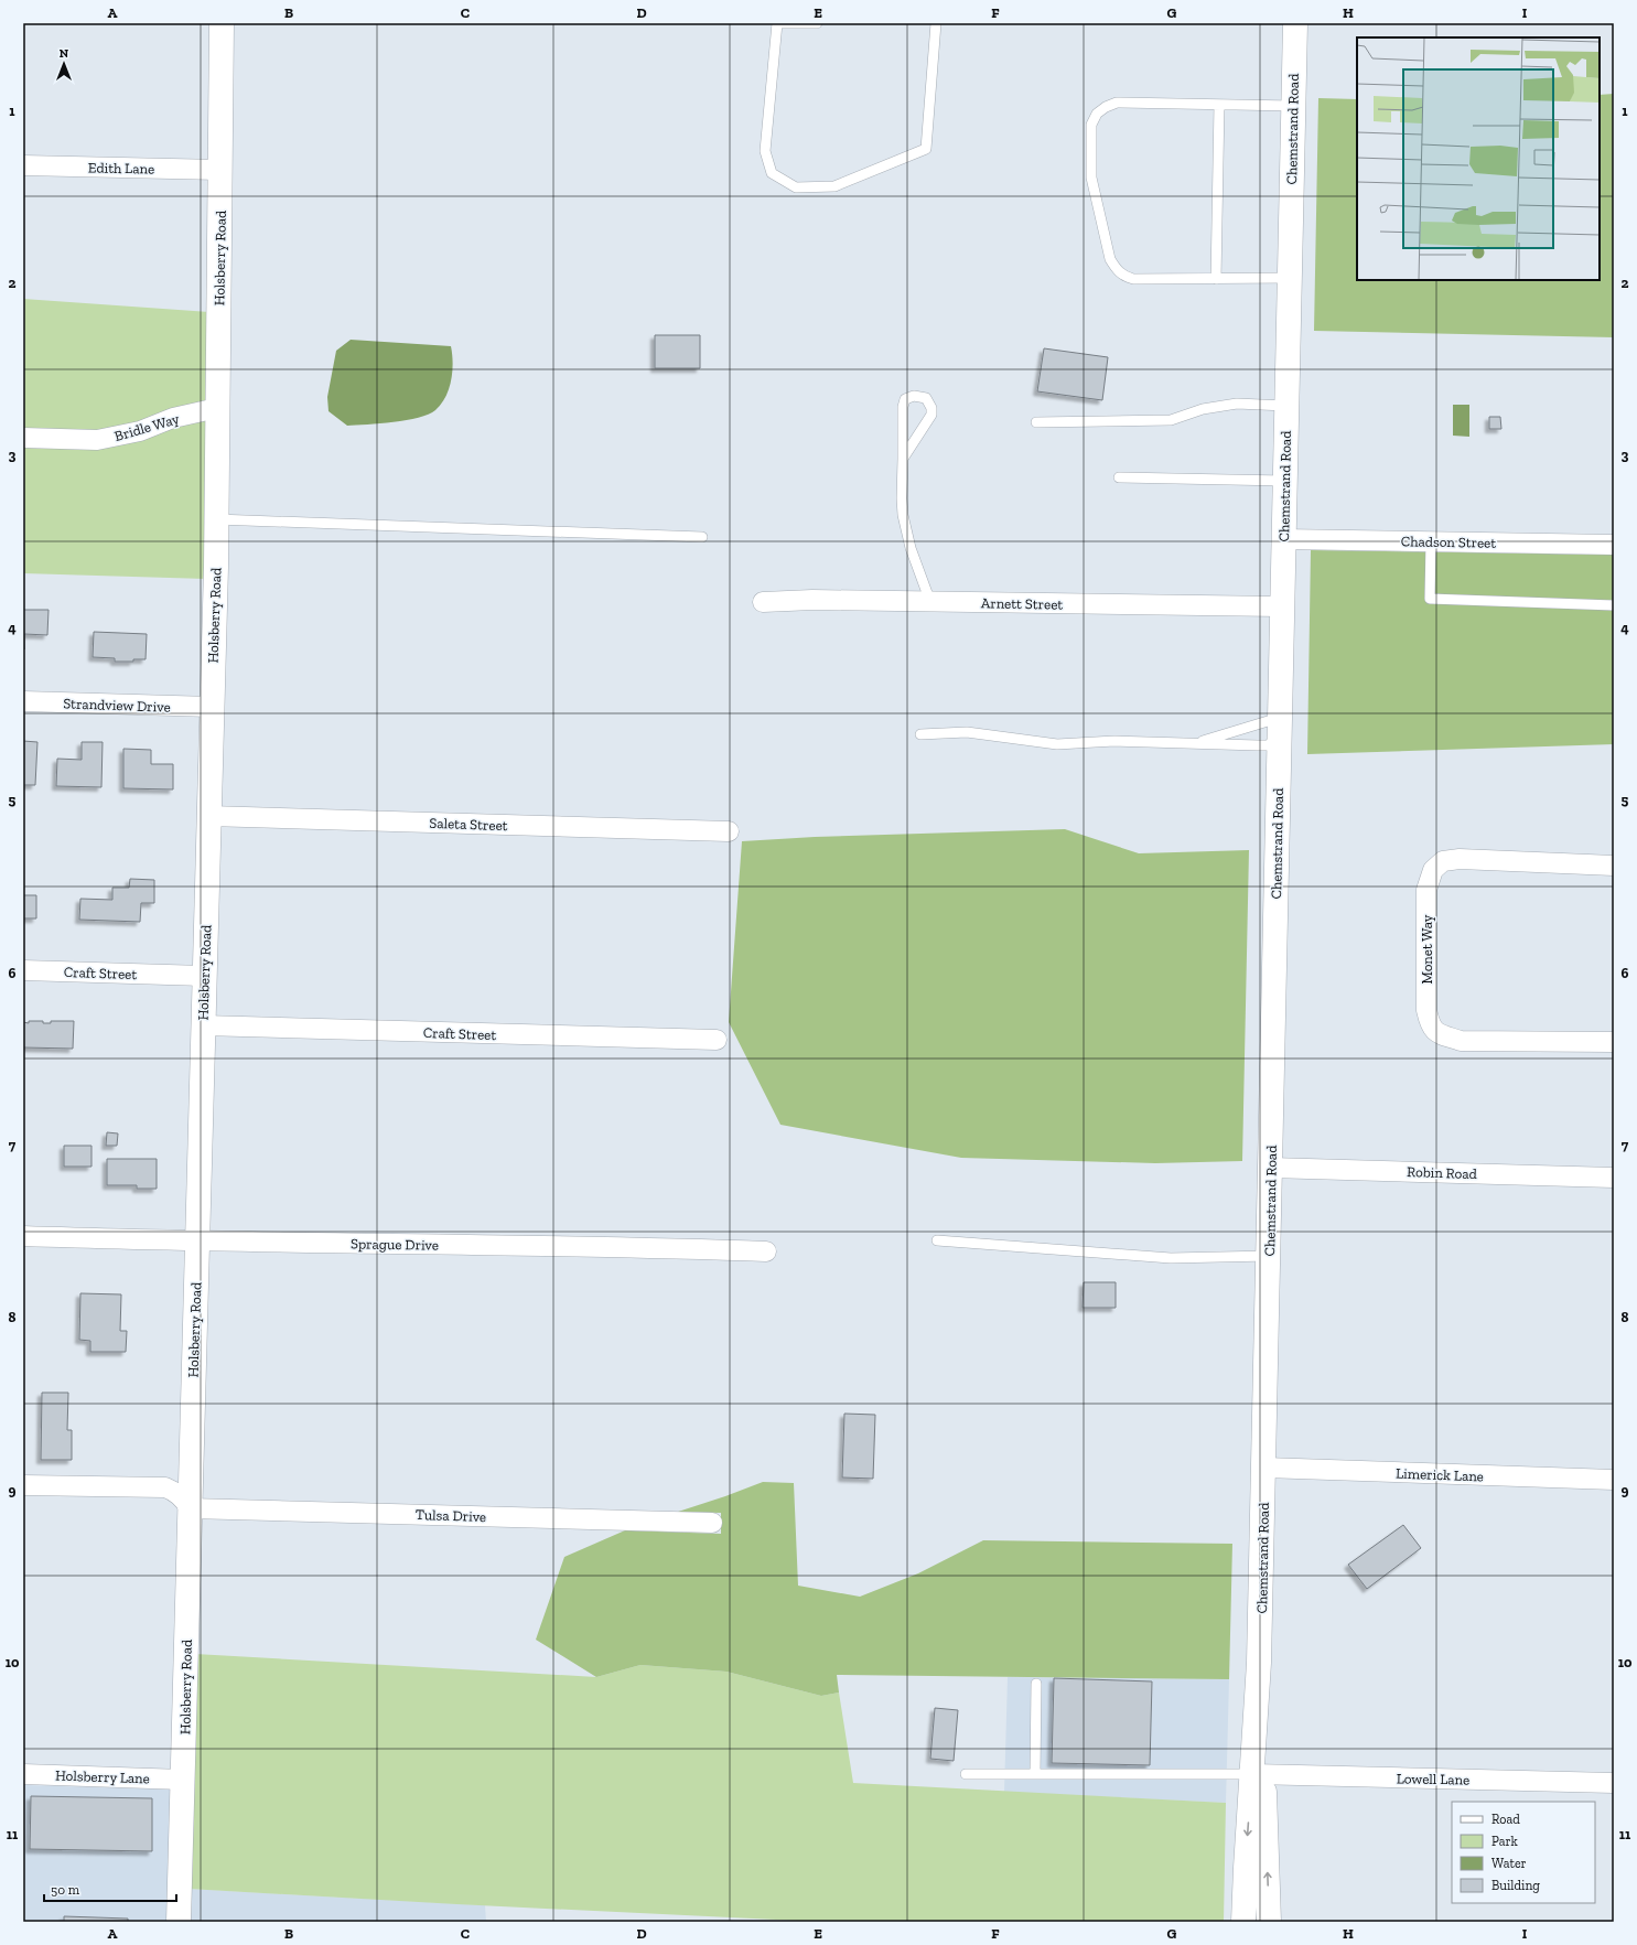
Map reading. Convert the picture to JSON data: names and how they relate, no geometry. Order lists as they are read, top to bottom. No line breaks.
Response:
{"streets":{"street":["Chemstrand Road","Edith Lane","Holsberry Road","Bridle Way","Chadson Street","Arnett Street","Strandview Drive","Saleta Street","Monet Way","Craft Street","Robin Road","Sprague Drive","Limerick Lane","Tulsa Drive","Holsberry Lane","Lowell Lane"]},"crossings":[["Chemstrand Road","Chadson Street"],["Chemstrand Road","Arnett Street"],["Chemstrand Road","Robin Road"],["Chemstrand Road","Limerick Lane"],["Chemstrand Road","Lowell Lane"],["Edith Lane","Holsberry Road"],["Holsberry Road","Bridle Way"],["Holsberry Road","Strandview Drive"],["Holsberry Road","Saleta Street"],["Holsberry Road","Craft Street"],["Holsberry Road","Sprague Drive"],["Holsberry Road","Tulsa Drive"],["Holsberry Road","Holsberry Lane"]],"legend":["Road","Park","Water","Building"],"scale_bar":"50 m","north":"top","grid":{"columns":["A","B","C","D","E","F","G","H","I"],"rows":["1","2","3","4","5","6","7","8","9","10","11"]}}
